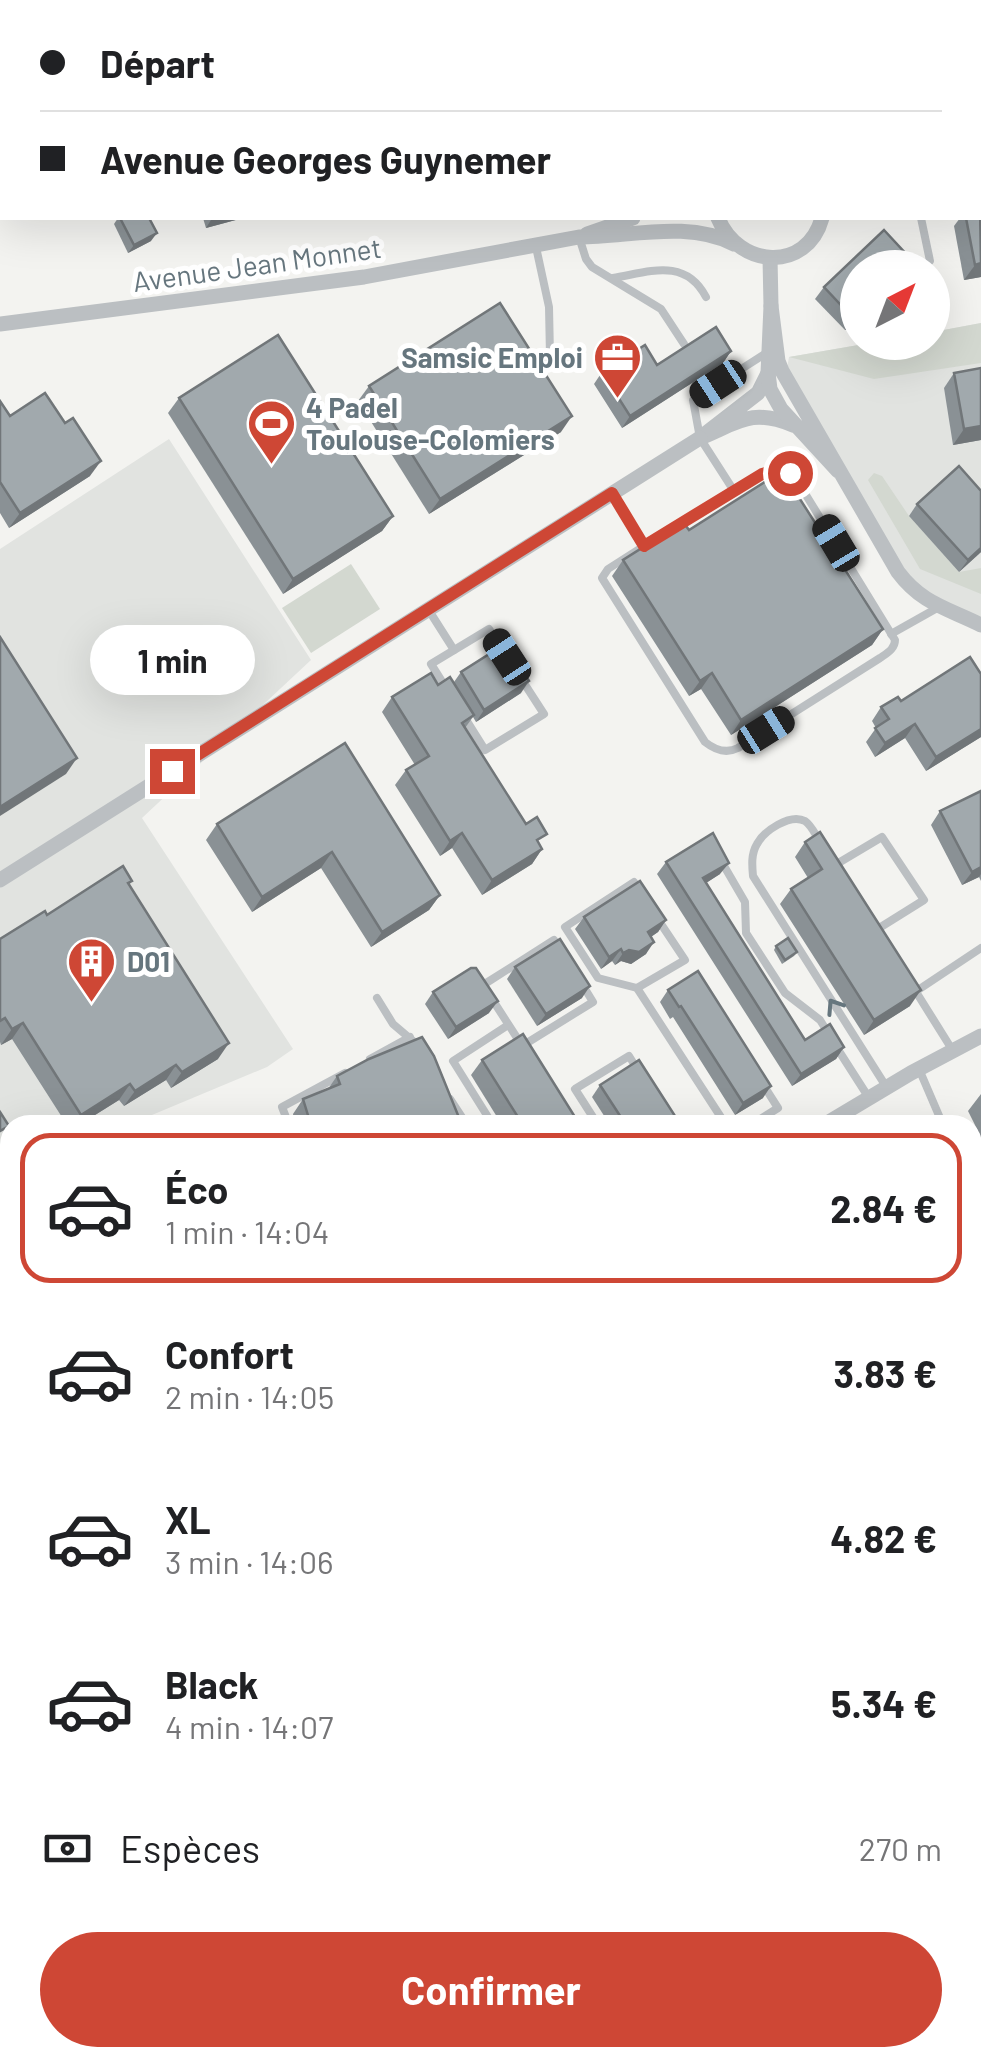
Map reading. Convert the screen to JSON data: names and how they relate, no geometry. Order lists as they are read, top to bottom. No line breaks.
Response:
{"streets":{"street":["Avenue Jean Monnet"]},"places":{"office":["Samsic Emploi"],"sports":["4 Padel Toulouse-Colomiers"],"building":["D01"]},"north":"top right","page":{"banner":["Départ","Avenue Georges Guynemer"],"bubble":"1 min","list":[{"name":"Éco","note":"1 min · 14:04","value":"2.84 €"},{"name":"Confort","note":"2 min · 14:05","value":"3.83 €"},{"name":"XL","note":"3 min · 14:06","value":"4.82 €"},{"name":"Black","note":"4 min · 14:07","value":"5.34 €"}],"pay":["Espèces","270 m"],"buttons":"Confirmer"}}
